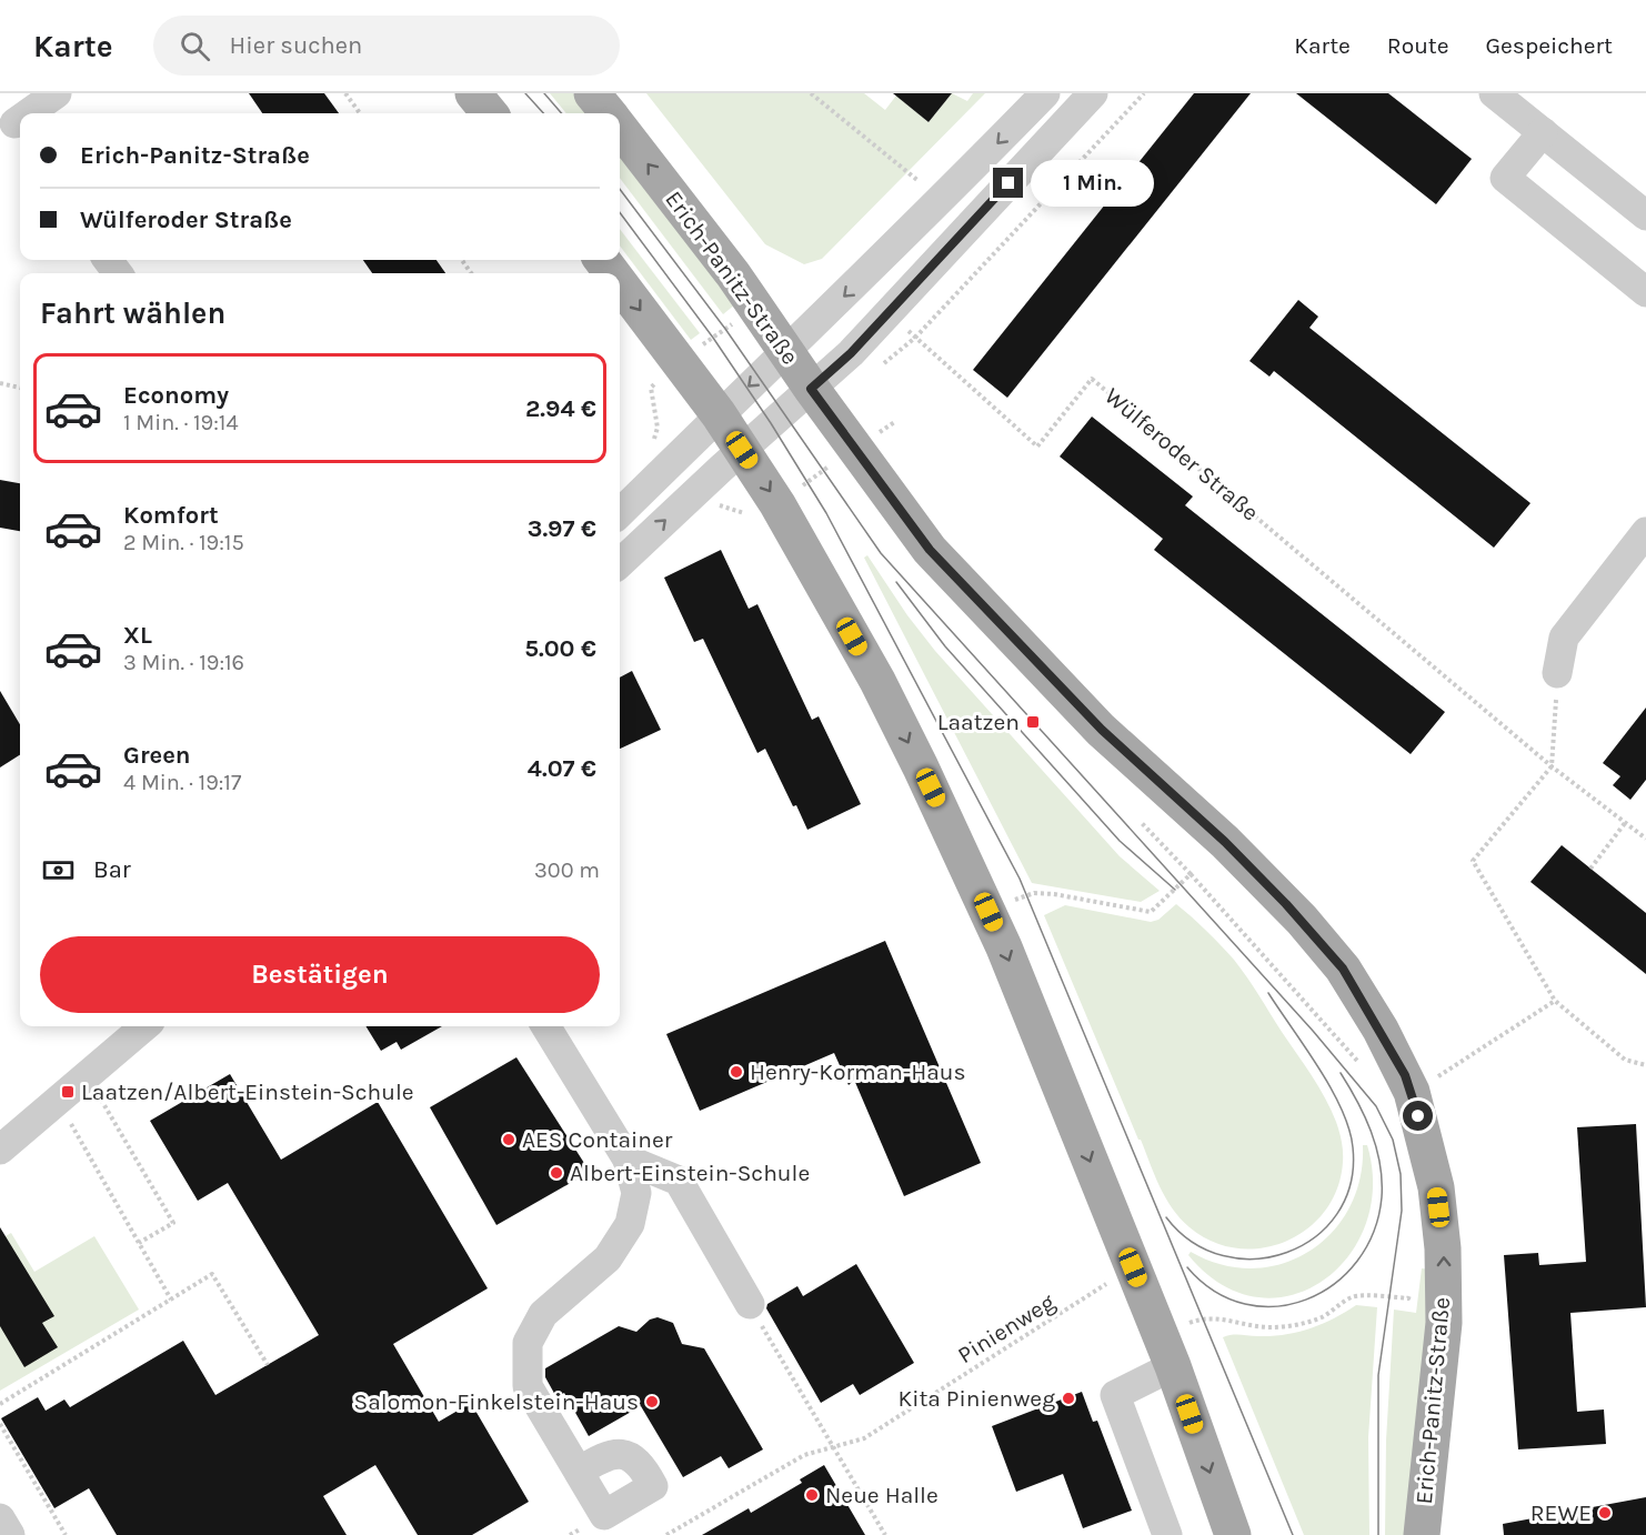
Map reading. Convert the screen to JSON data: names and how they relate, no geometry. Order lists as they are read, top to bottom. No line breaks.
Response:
{"streets":{"main road":["Erich-Panitz-Straße"],"path":["Wülferoder Straße","Pinienweg"]},"places":{"transit":["Laatzen","Laatzen/Albert-Einstein-Schule"],"other":["Henry-Korman-Haus","AES Container","Albert-Einstein-Schule","Kita Pinienweg","Salomon-Finkelstein-Haus","Neue Halle","REWE"]},"page":{"header":"Karte","search":"Hier suchen","nav":["Karte","Route","Gespeichert"],"banner":["Erich-Panitz-Straße","Wülferoder Straße"],"bubble":"1 Min.","heading":"Fahrt wählen","list":[{"name":"Economy","note":"1 Min. · 19:14","value":"2.94 €"},{"name":"Komfort","note":"2 Min. · 19:15","value":"3.97 €"},{"name":"XL","note":"3 Min. · 19:16","value":"5.00 €"},{"name":"Green","note":"4 Min. · 19:17","value":"4.07 €"}],"pay":["Bar","300 m"],"buttons":"Bestätigen"}}
